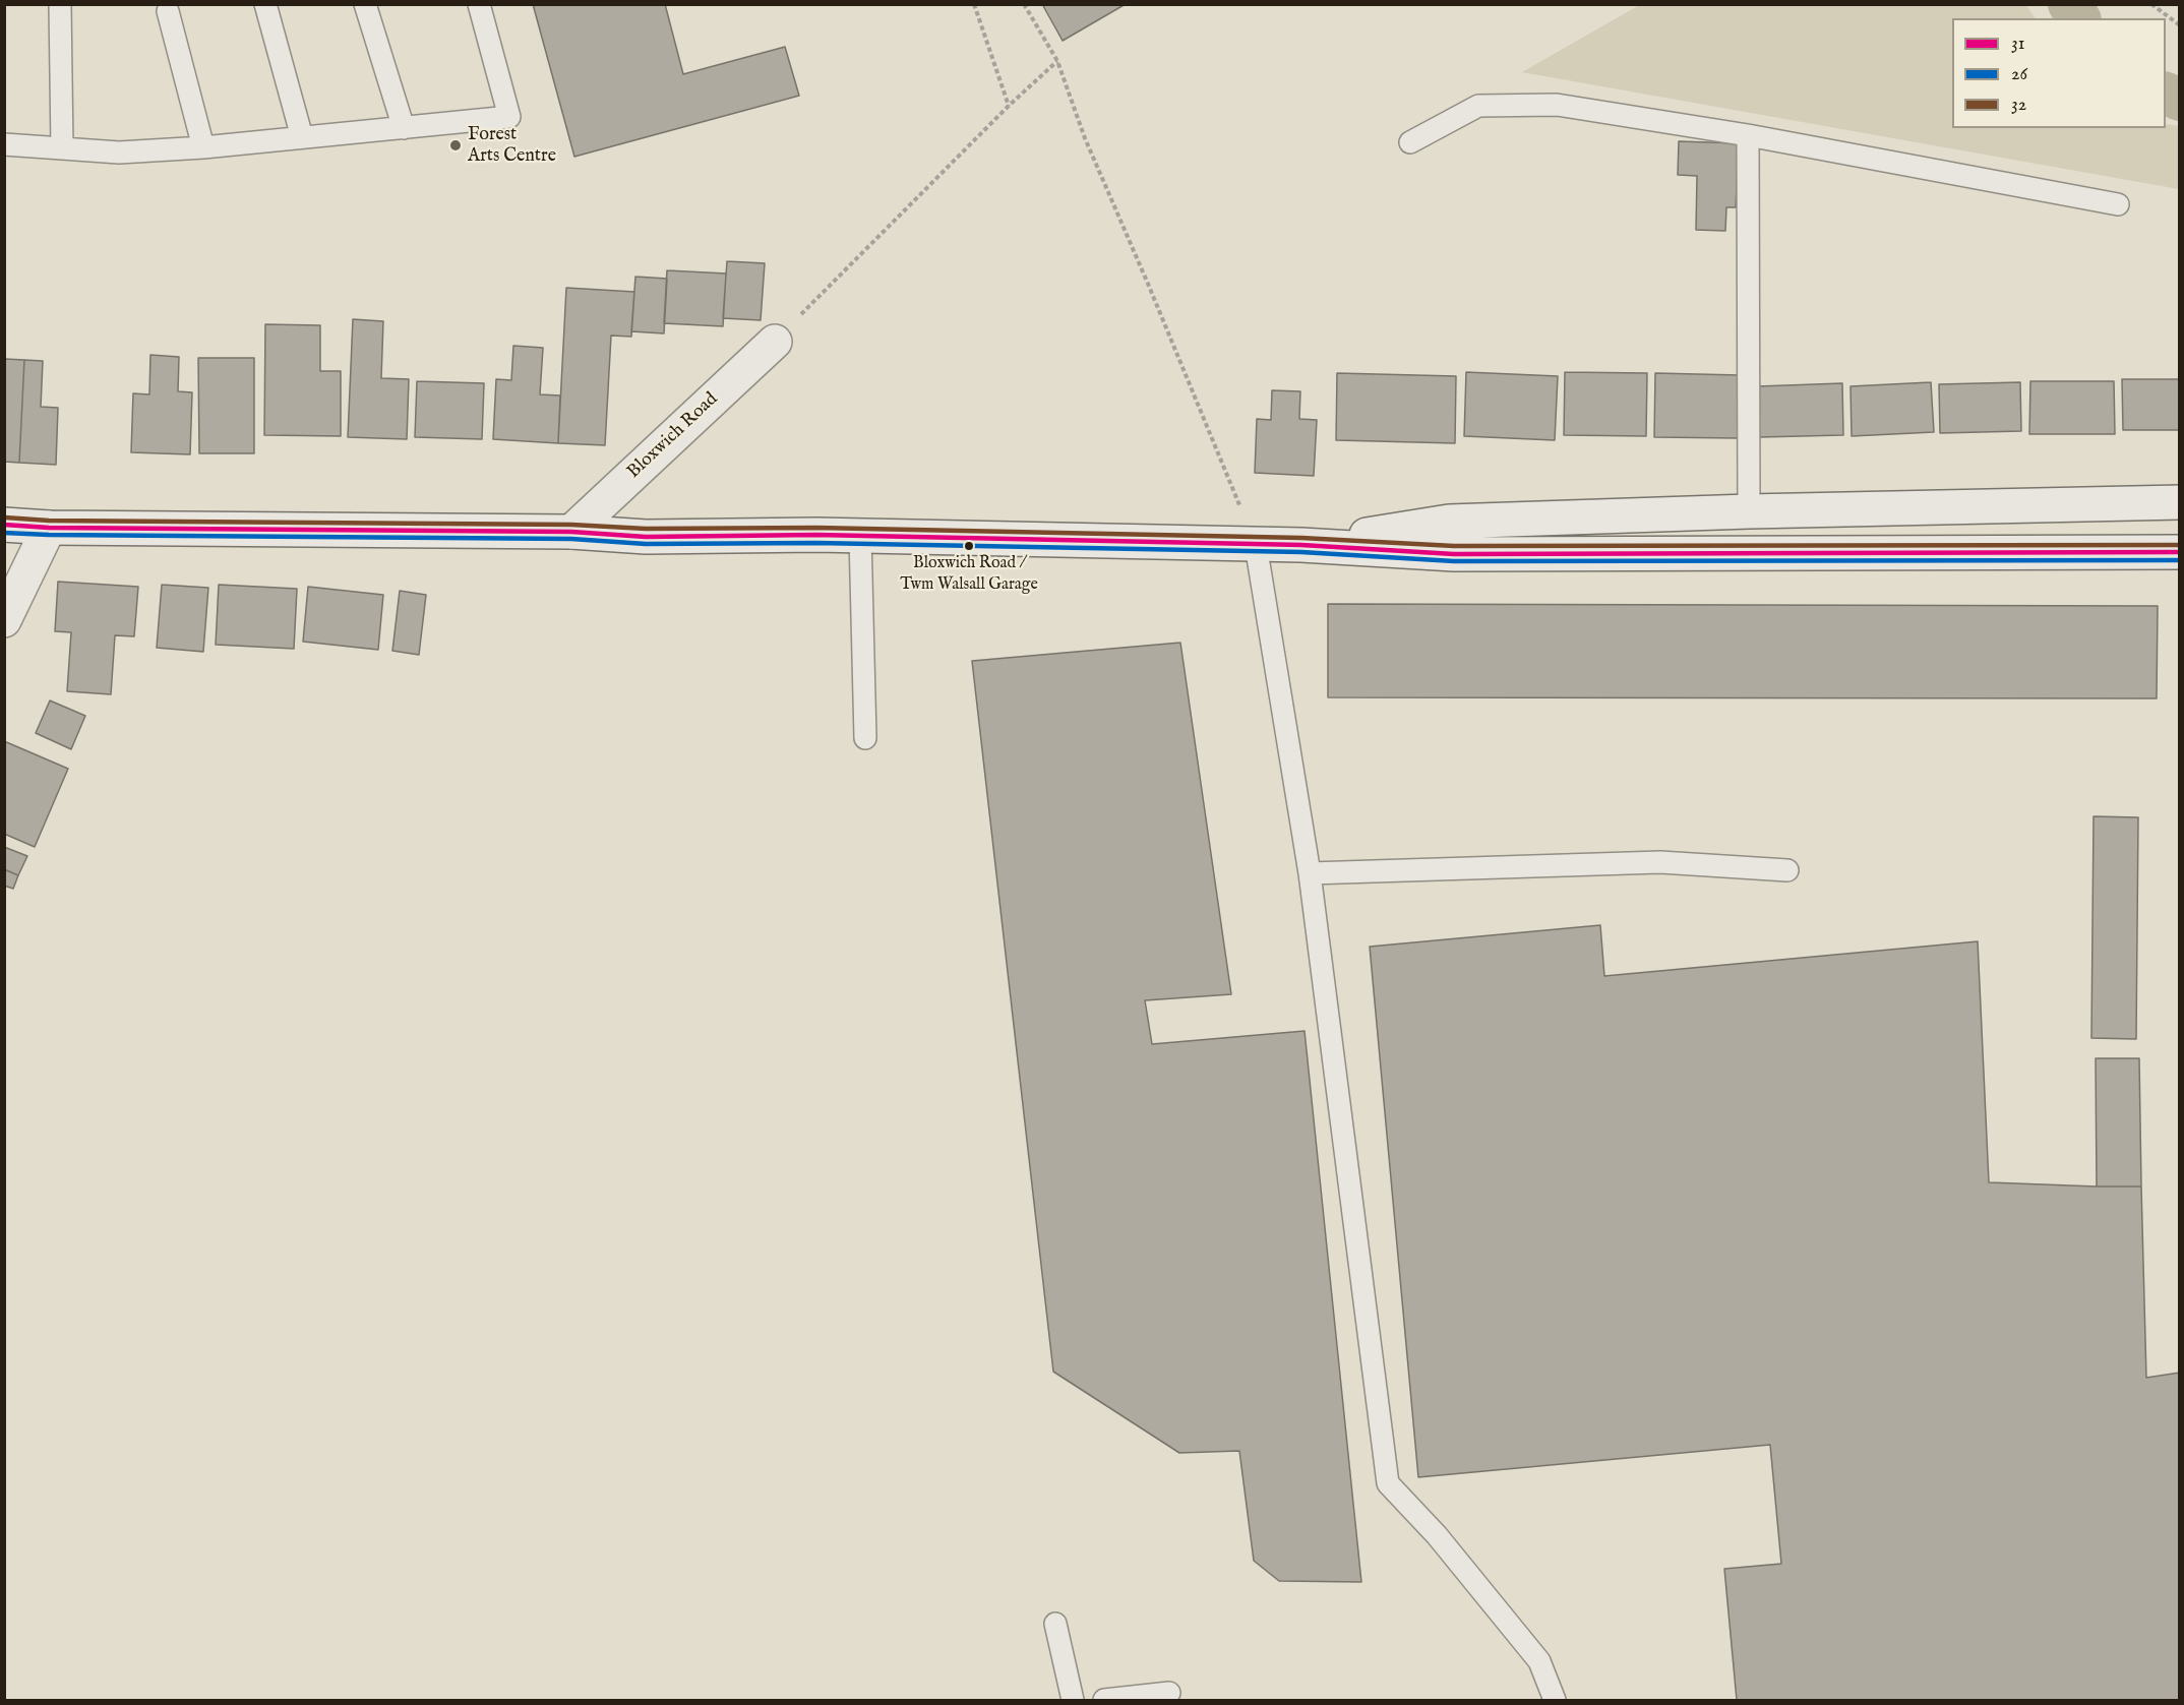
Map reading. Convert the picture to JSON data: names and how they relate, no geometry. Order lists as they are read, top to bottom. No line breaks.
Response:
{"streets":{"main road":["Bloxwich Road"]},"places":["Forest Arts Centre","Bloxwich Road / Twm Walsall Garage"],"lines":["transit line 32","transit line 31","transit line 26"],"legend":["31","26","32"]}
